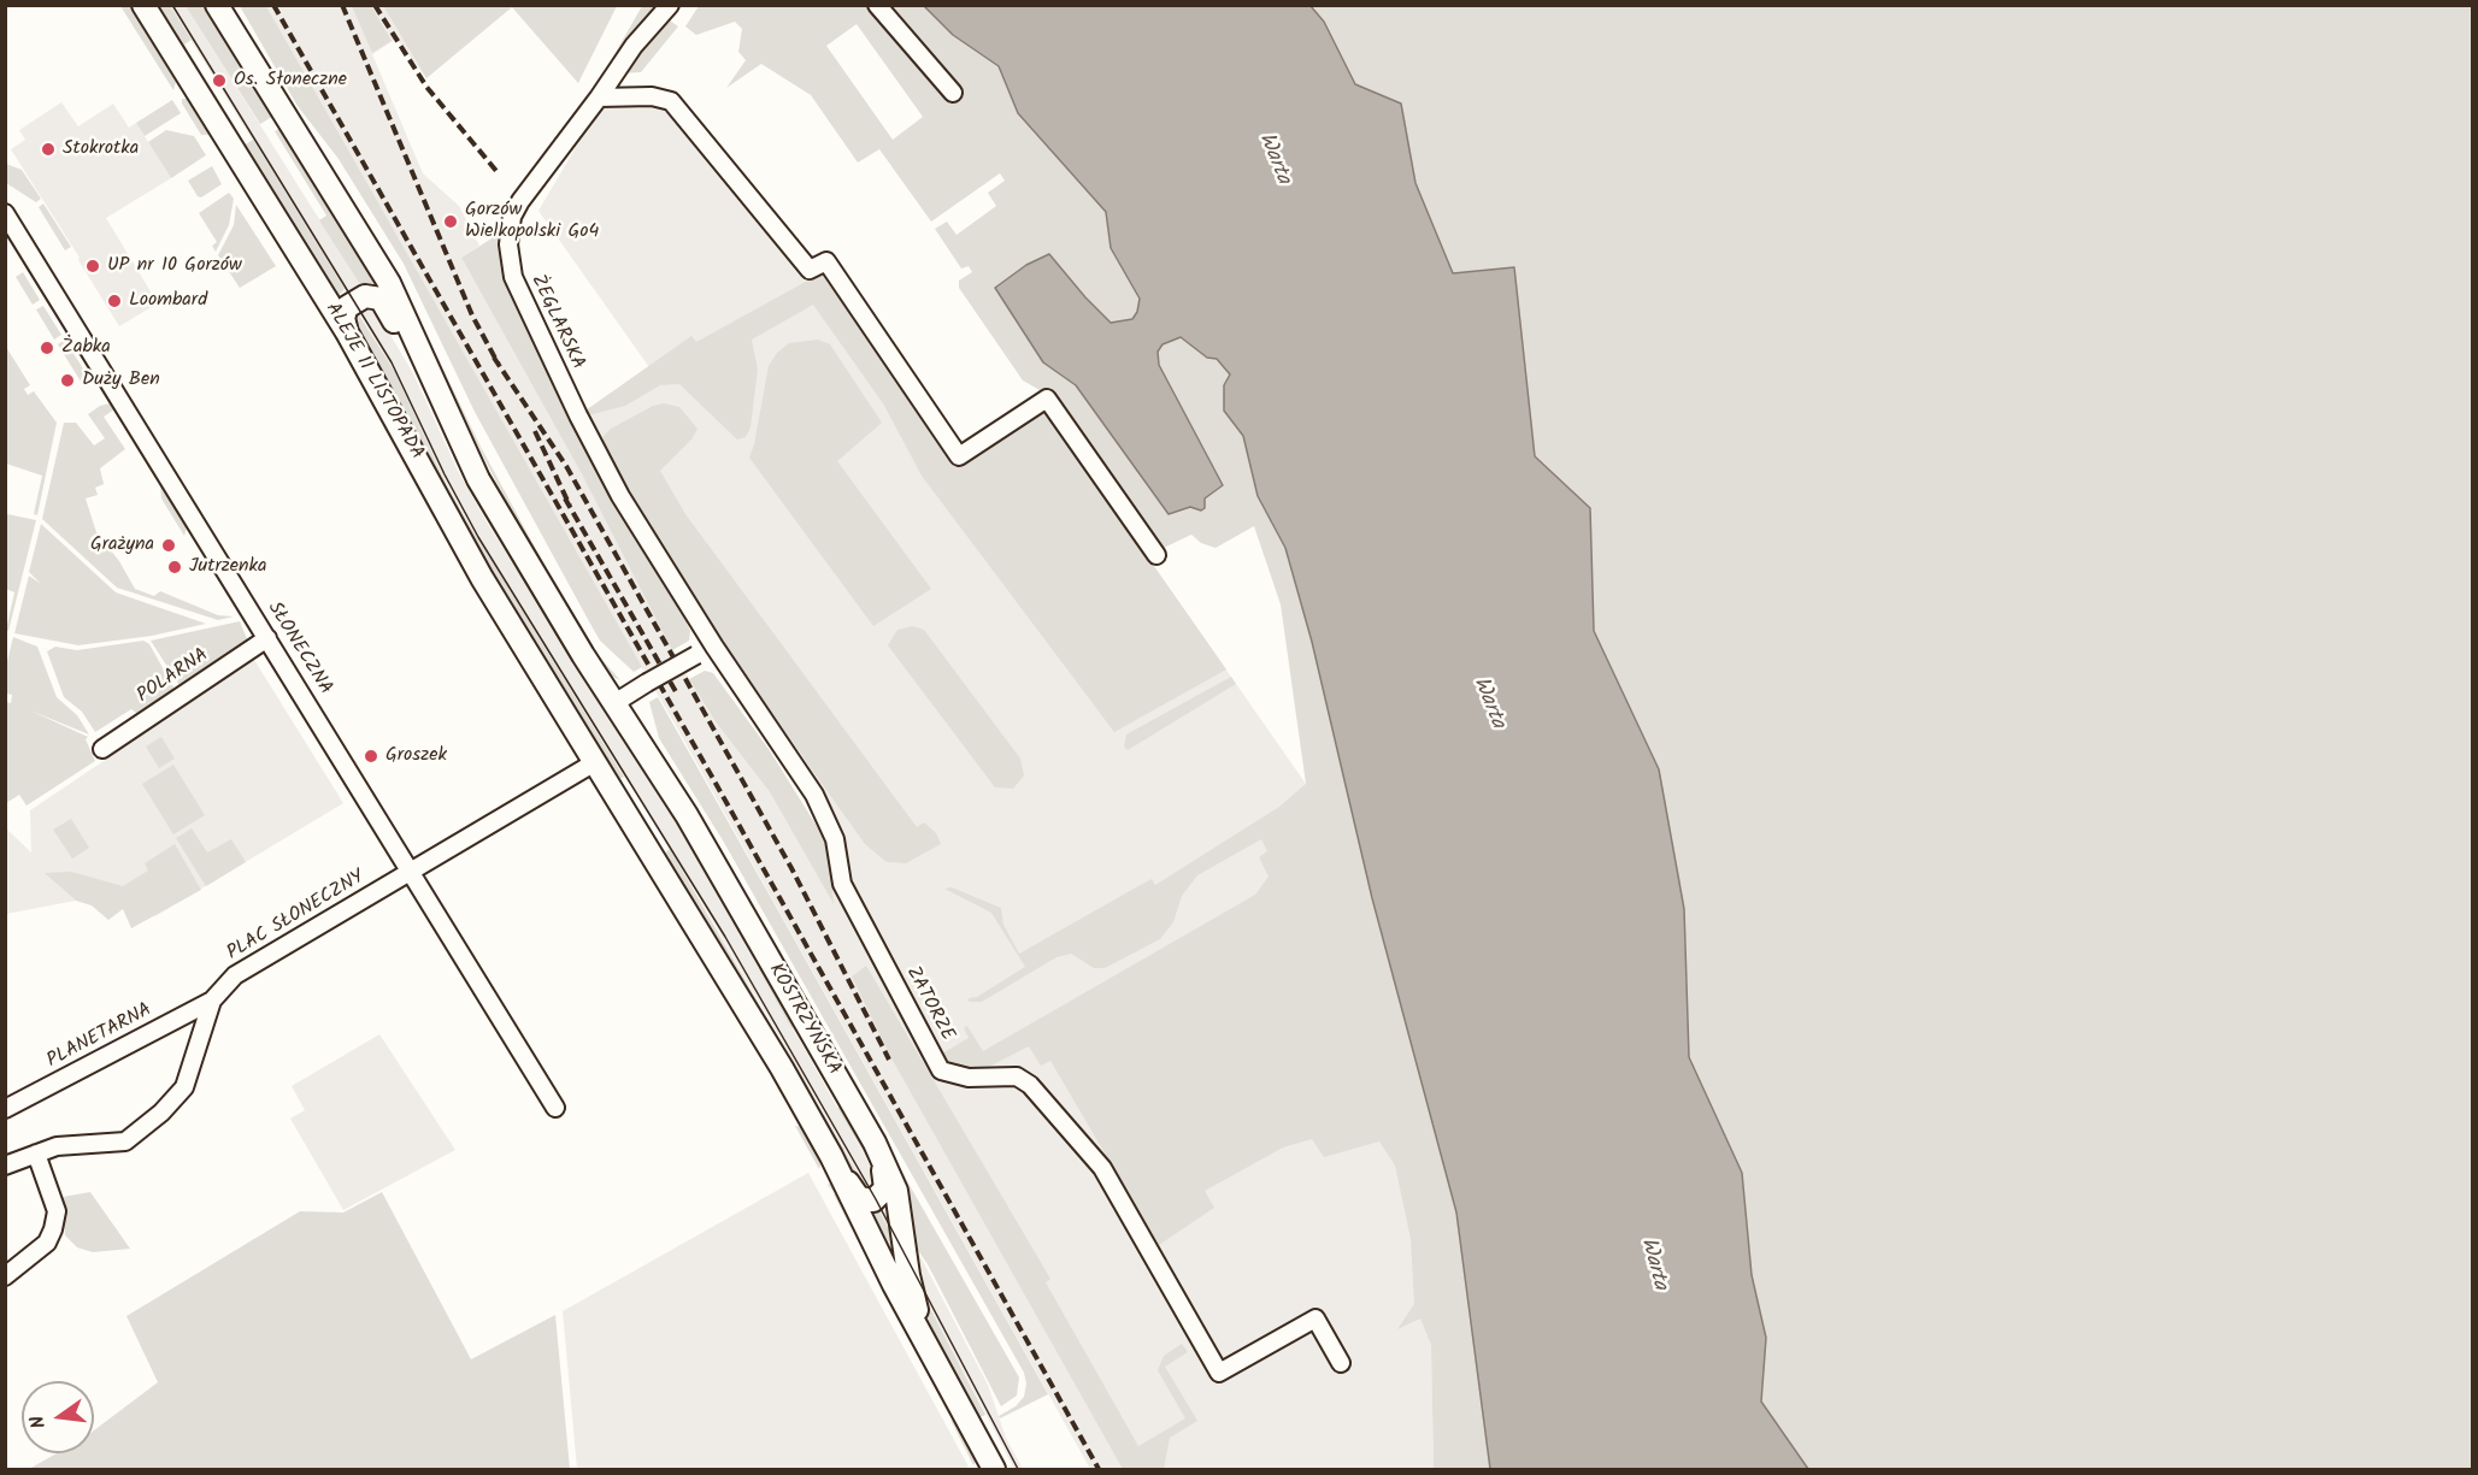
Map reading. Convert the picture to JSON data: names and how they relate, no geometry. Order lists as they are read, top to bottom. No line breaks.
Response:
{"streets":{"main road":["ALEJE 11 LISTOPADA","KOSTRZYŃSKA"],"street":["ŻEGLARSKA","SŁONECZNA","POLARNA","PLAC SŁONECZNY","ZATORZE","PLANETARNA"]},"crossings":[["ŻEGLARSKA","ZATORZE"],["ALEJE 11 LISTOPADA","PLAC SŁONECZNY"],["ALEJE 11 LISTOPADA","KOSTRZYŃSKA"],["SŁONECZNA","POLARNA"],["SŁONECZNA","PLAC SŁONECZNY"],["PLAC SŁONECZNY","KOSTRZYŃSKA"],["PLAC SŁONECZNY","PLANETARNA"]],"water":["Warta"],"places":["Os. Słoneczne","Stokrotka","Gorzów Wielkopolski Go4","UP nr 10 Gorzów","Loombard","Żabka","Duży Ben","Grażyna","Jutrzenka","Groszek"],"north":"left"}
